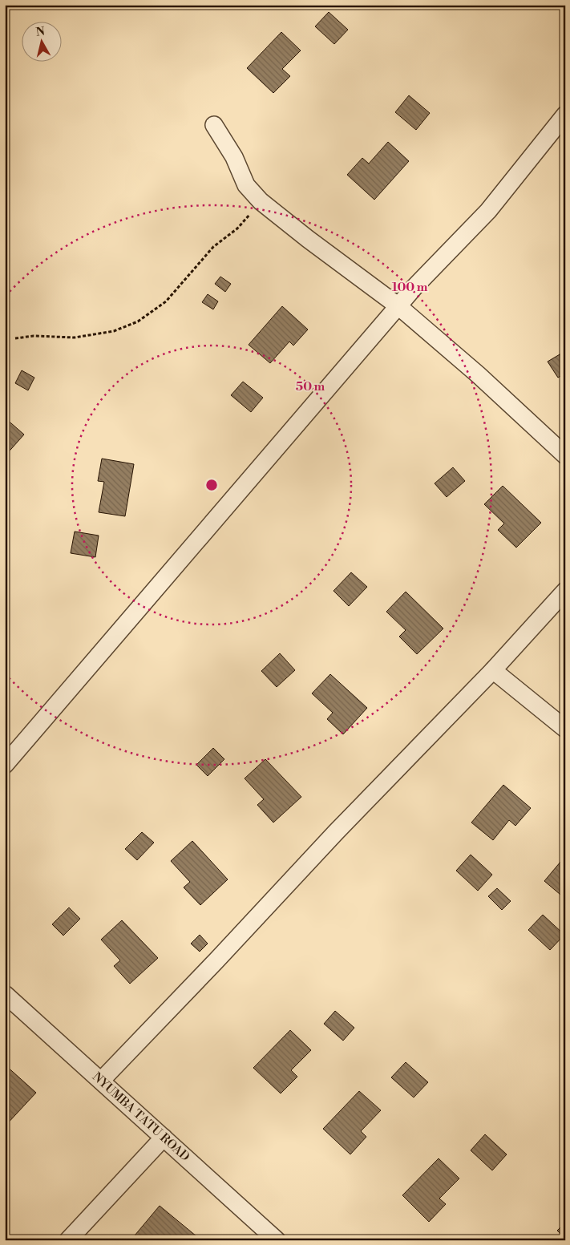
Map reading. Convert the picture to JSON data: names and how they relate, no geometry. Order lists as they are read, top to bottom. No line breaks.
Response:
{"streets":{"street":["NYUMBA TATU ROAD"]},"north":"top","rings":["100 m","50 m"]}
